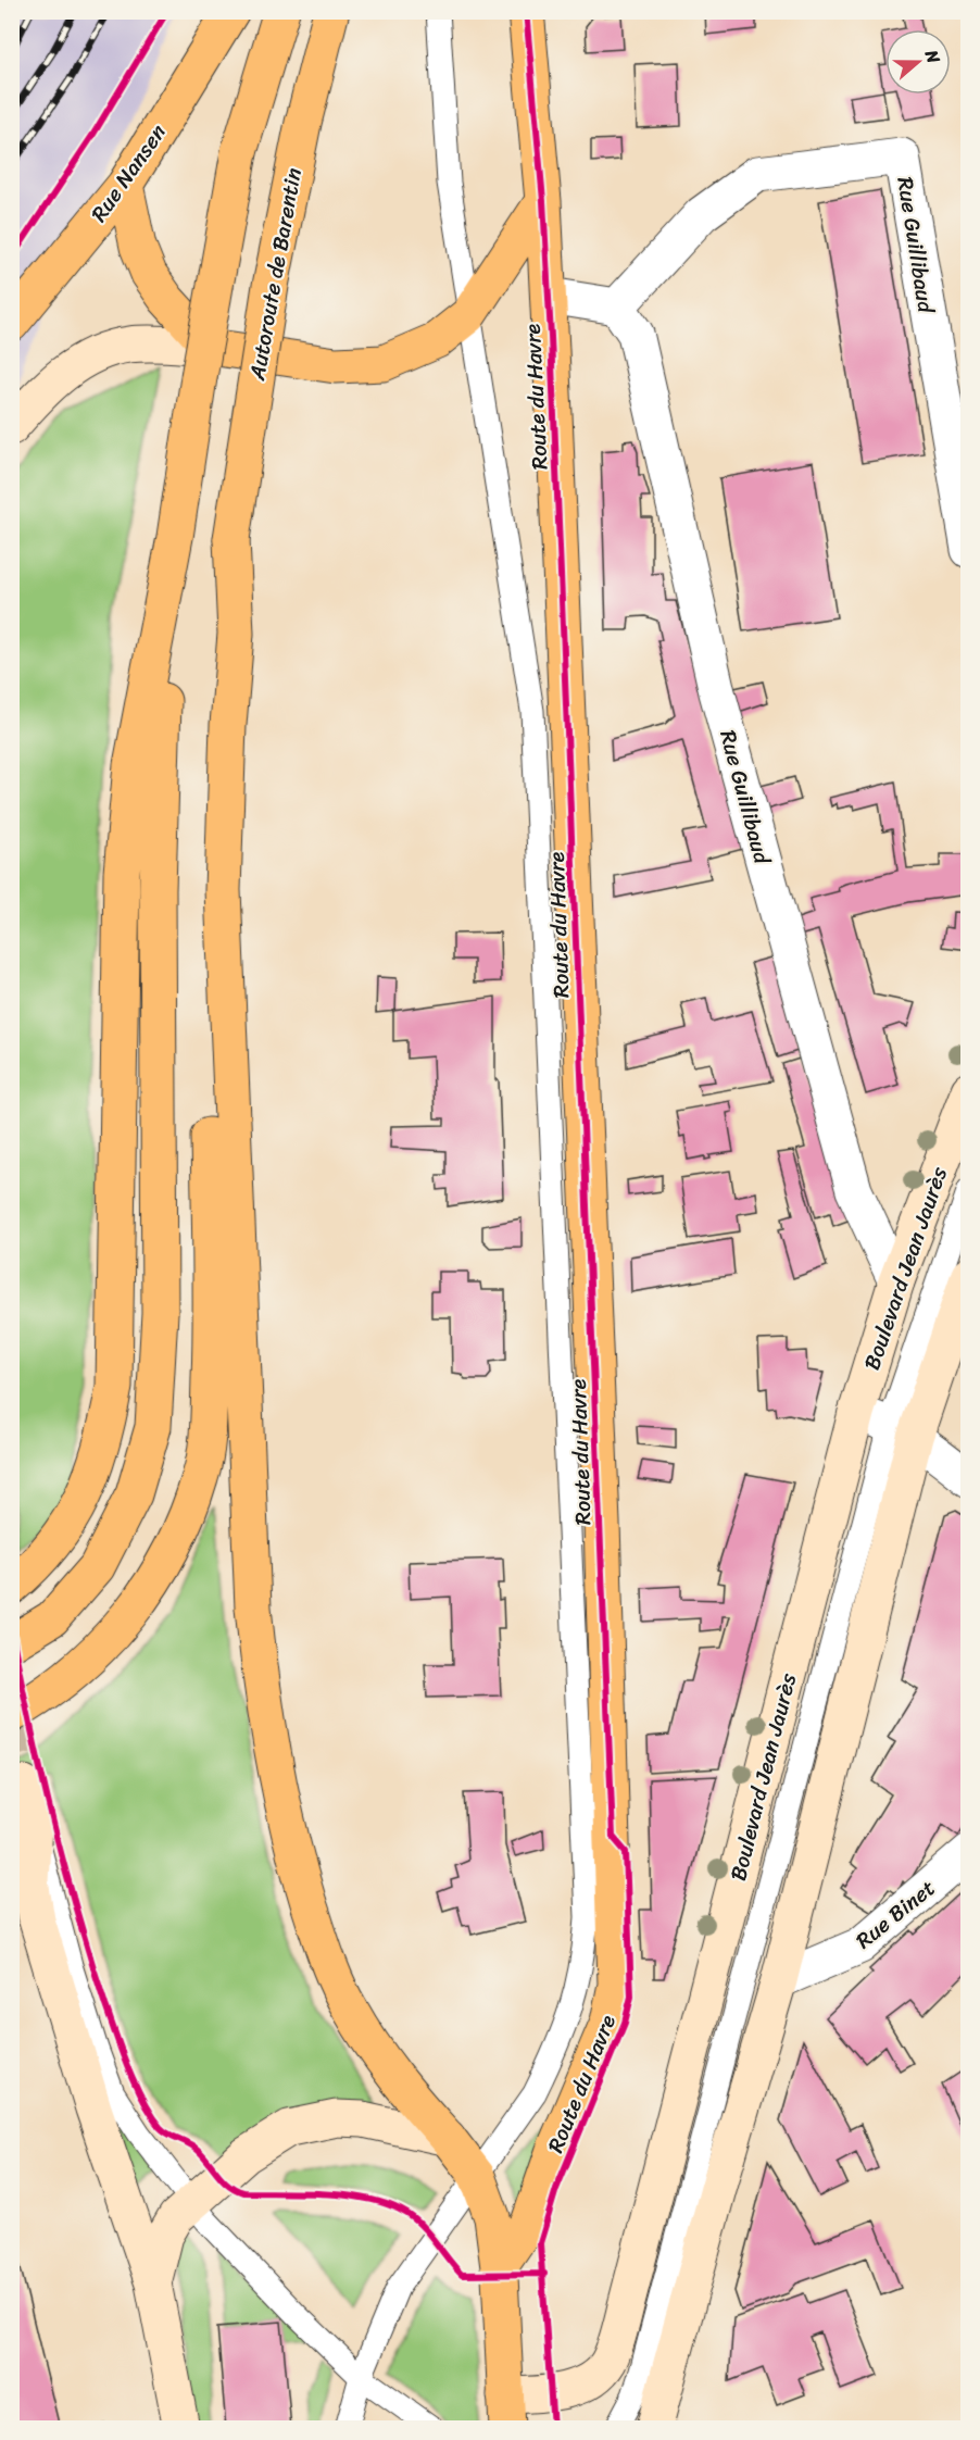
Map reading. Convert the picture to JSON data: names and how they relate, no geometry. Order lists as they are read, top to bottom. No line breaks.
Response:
{"streets":{"main road":["Rue Nansen","Autoroute de Barentin","Route du Havre","Boulevard Jean Jaurès"],"street":["Rue Guillibaud","Rue Binet"]},"crossings":[["Rue Guillibaud","Boulevard Jean Jaurès"]],"north":"right"}
